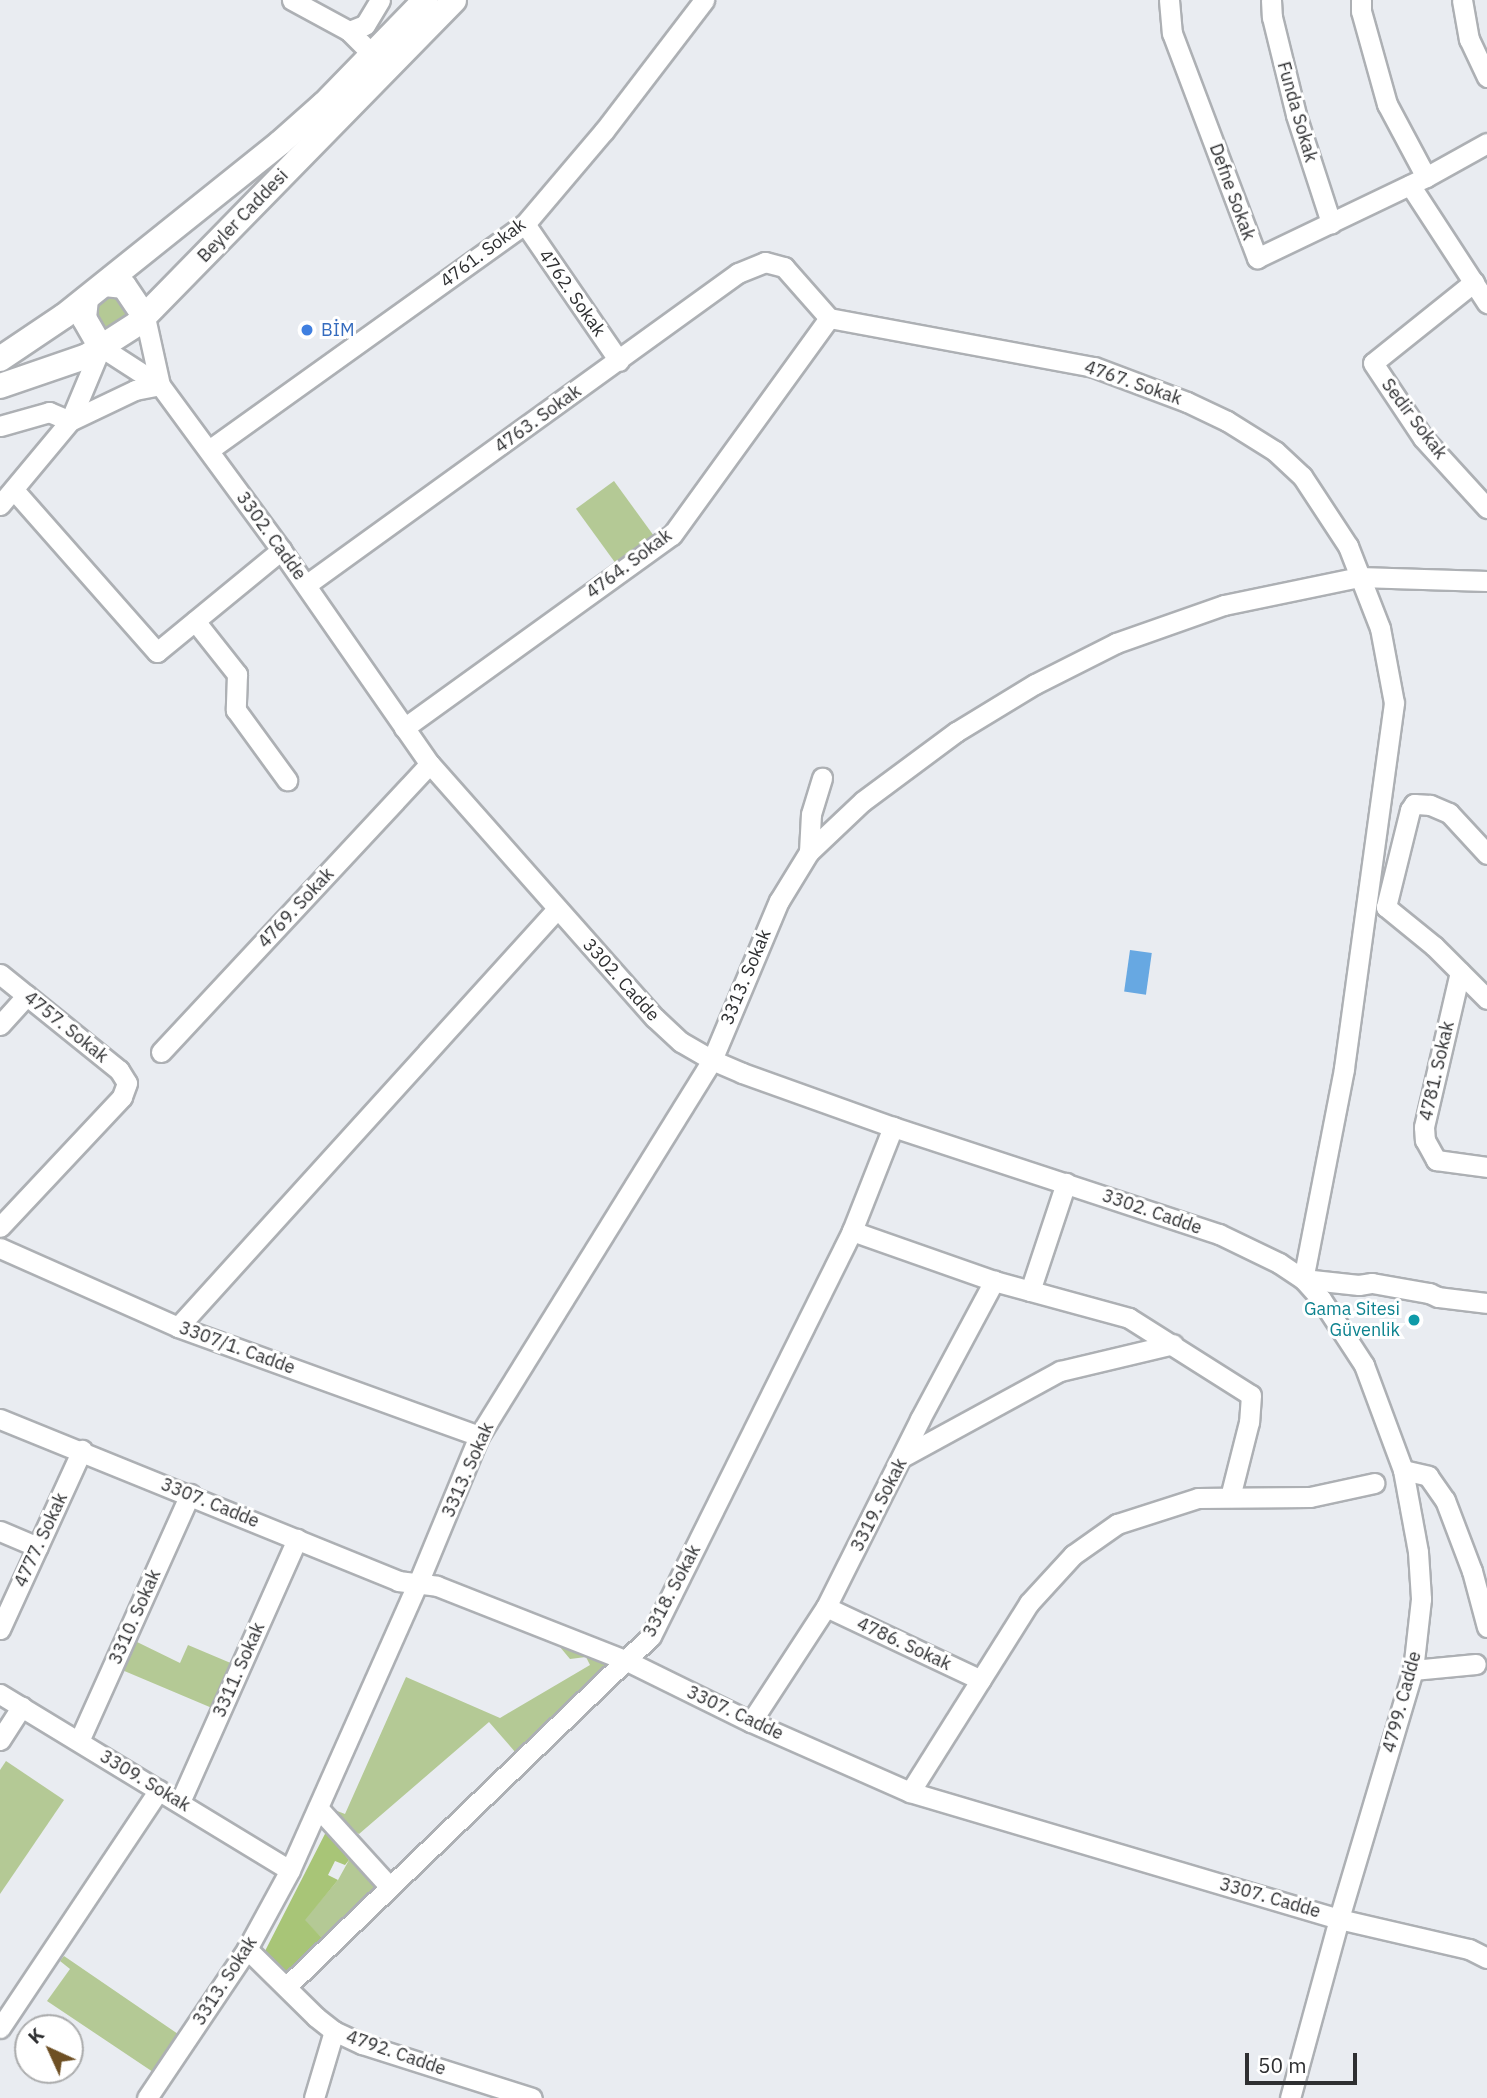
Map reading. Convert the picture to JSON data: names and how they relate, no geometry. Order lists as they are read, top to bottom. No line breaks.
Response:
{"streets":{"main road":["Beyler Caddesi"],"street":["Funda Sokak","Defne Sokak","4761. Sokak","4762. Sokak","4767. Sokak","4763. Sokak","Sedir Sokak","3302. Cadde","4764. Sokak","4769. Sokak","3313. Sokak","4757. Sokak","4781. Sokak","3307/1. Cadde","3307. Cadde","3319. Sokak","4777. Sokak","3318. Sokak","3310. Sokak","4786. Sokak","3311. Sokak","4799. Cadde","3309. Sokak","4792. Cadde"]},"crossings":[["Funda Sokak","Defne Sokak"],["Beyler Caddesi","3302. Cadde"],["4761. Sokak","4762. Sokak"],["4761. Sokak","3302. Cadde"],["4762. Sokak","4763. Sokak"],["4767. Sokak","4763. Sokak"],["4767. Sokak","3302. Cadde"],["4767. Sokak","4764. Sokak"],["4767. Sokak","4799. Cadde"],["4763. Sokak","3302. Cadde"],["4763. Sokak","4764. Sokak"],["3302. Cadde","4764. Sokak"],["3302. Cadde","4769. Sokak"],["3302. Cadde","3313. Sokak"],["3302. Cadde","3318. Sokak"],["3302. Cadde","4799. Cadde"],["3313. Sokak","3307/1. Cadde"],["3313. Sokak","3307. Cadde"],["3313. Sokak","3309. Sokak"],["3313. Sokak","4792. Cadde"],["3307. Cadde","3319. Sokak"],["3307. Cadde","4777. Sokak"],["3307. Cadde","3318. Sokak"],["3307. Cadde","3310. Sokak"],["3307. Cadde","3311. Sokak"],["3307. Cadde","4799. Cadde"],["3319. Sokak","4786. Sokak"],["3318. Sokak","4792. Cadde"],["3310. Sokak","3309. Sokak"],["3311. Sokak","3309. Sokak"]],"places":["BİM","Gama Sitesi Güvenlik"],"scale_bar":"50 m","north":"top left"}
